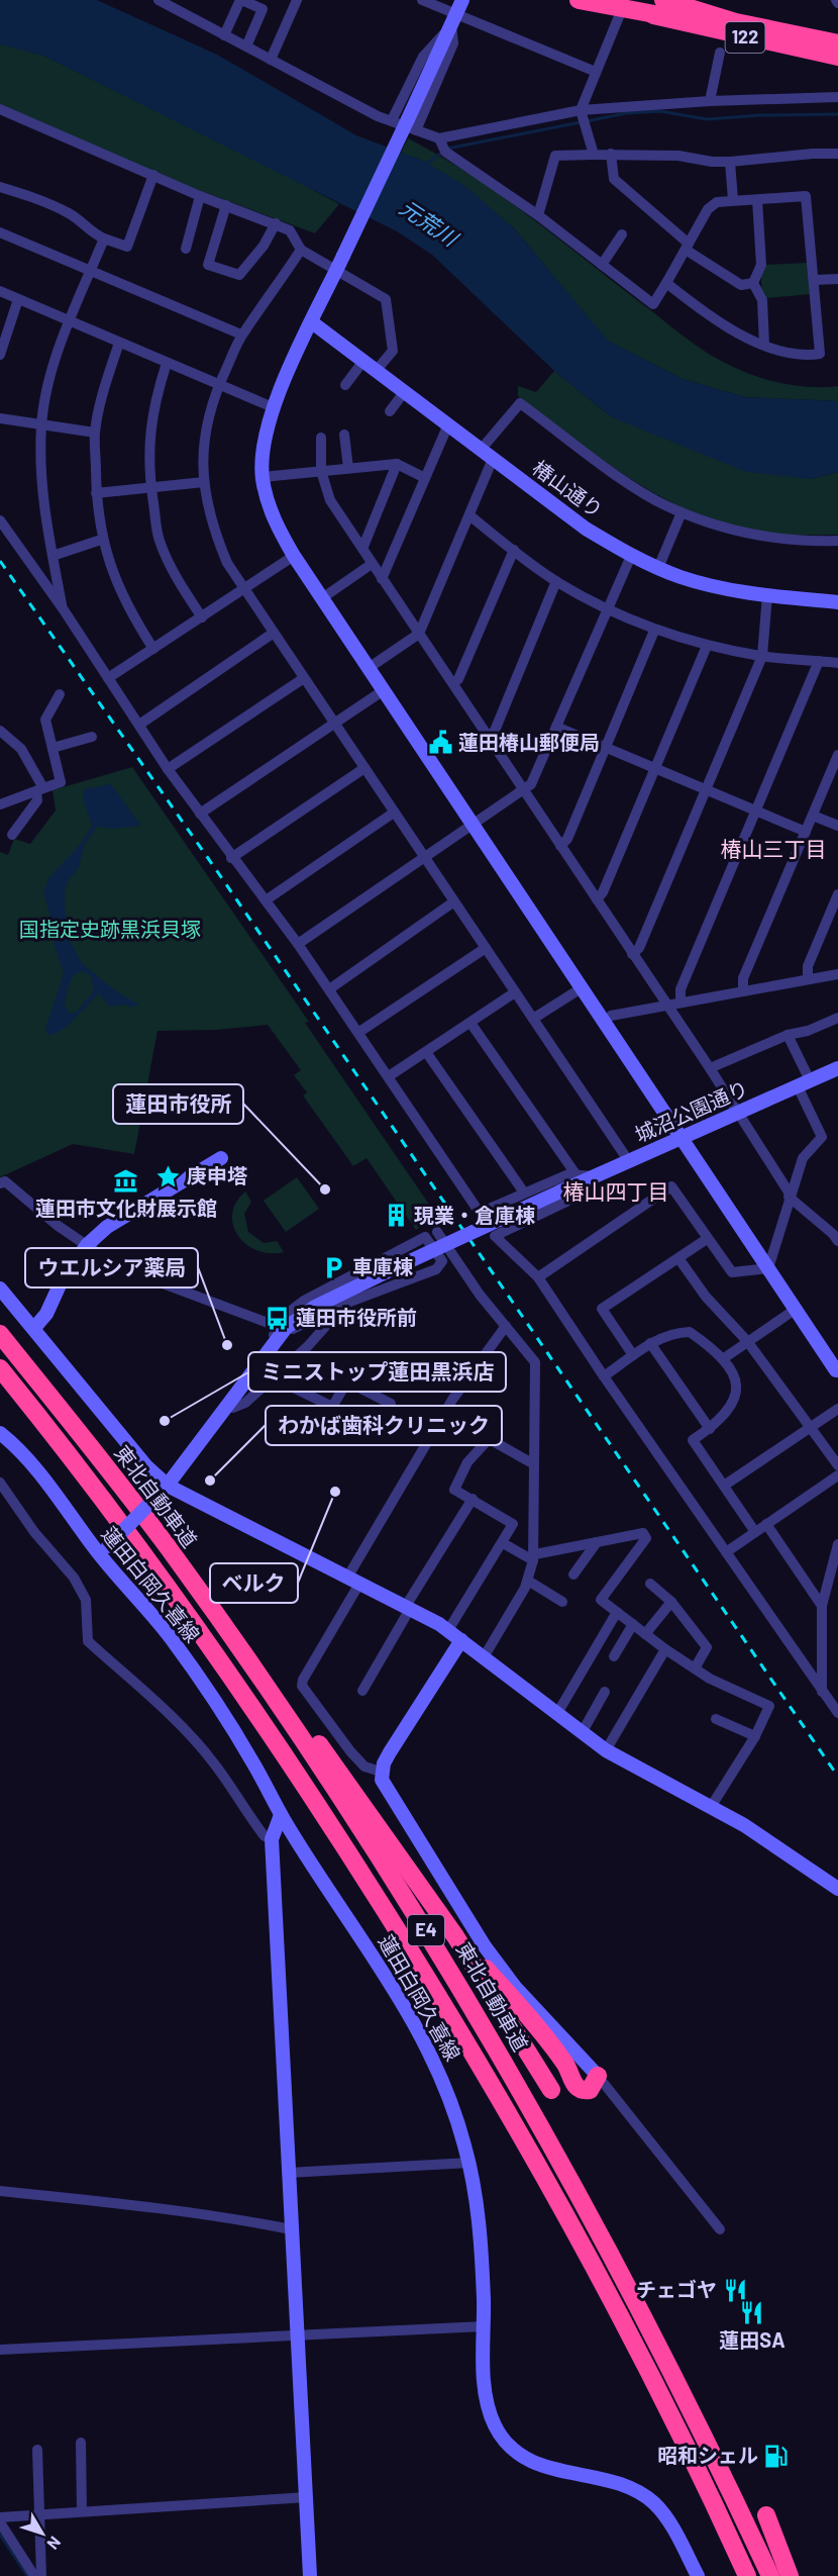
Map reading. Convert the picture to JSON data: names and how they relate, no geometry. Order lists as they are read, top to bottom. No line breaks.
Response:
{"streets":{"highway":["122","東北自動車道","E4"],"street":["椿山通り","城沼公園通り","蓮田白岡久喜線"]},"districts":["椿山三丁目","椿山四丁目"],"water":["元荒川"],"parks":["国指定史跡黒浜貝塚"],"places":{"public building":["蓮田椿山郵便局"],"place":["庚申塔"],"museum":["蓮田市文化財展示館"],"other":["蓮田市役所","ウエルシア薬局","ミニストップ蓮田黒浜店","わかば歯科クリニック","ベルク"],"building":["現業・倉庫棟"],"parking":["車庫棟"],"bus stop":["蓮田市役所前"],"restaurant":["チェゴヤ","蓮田SA"],"fuel station":["昭和シェル"]},"north":"bottom right"}
